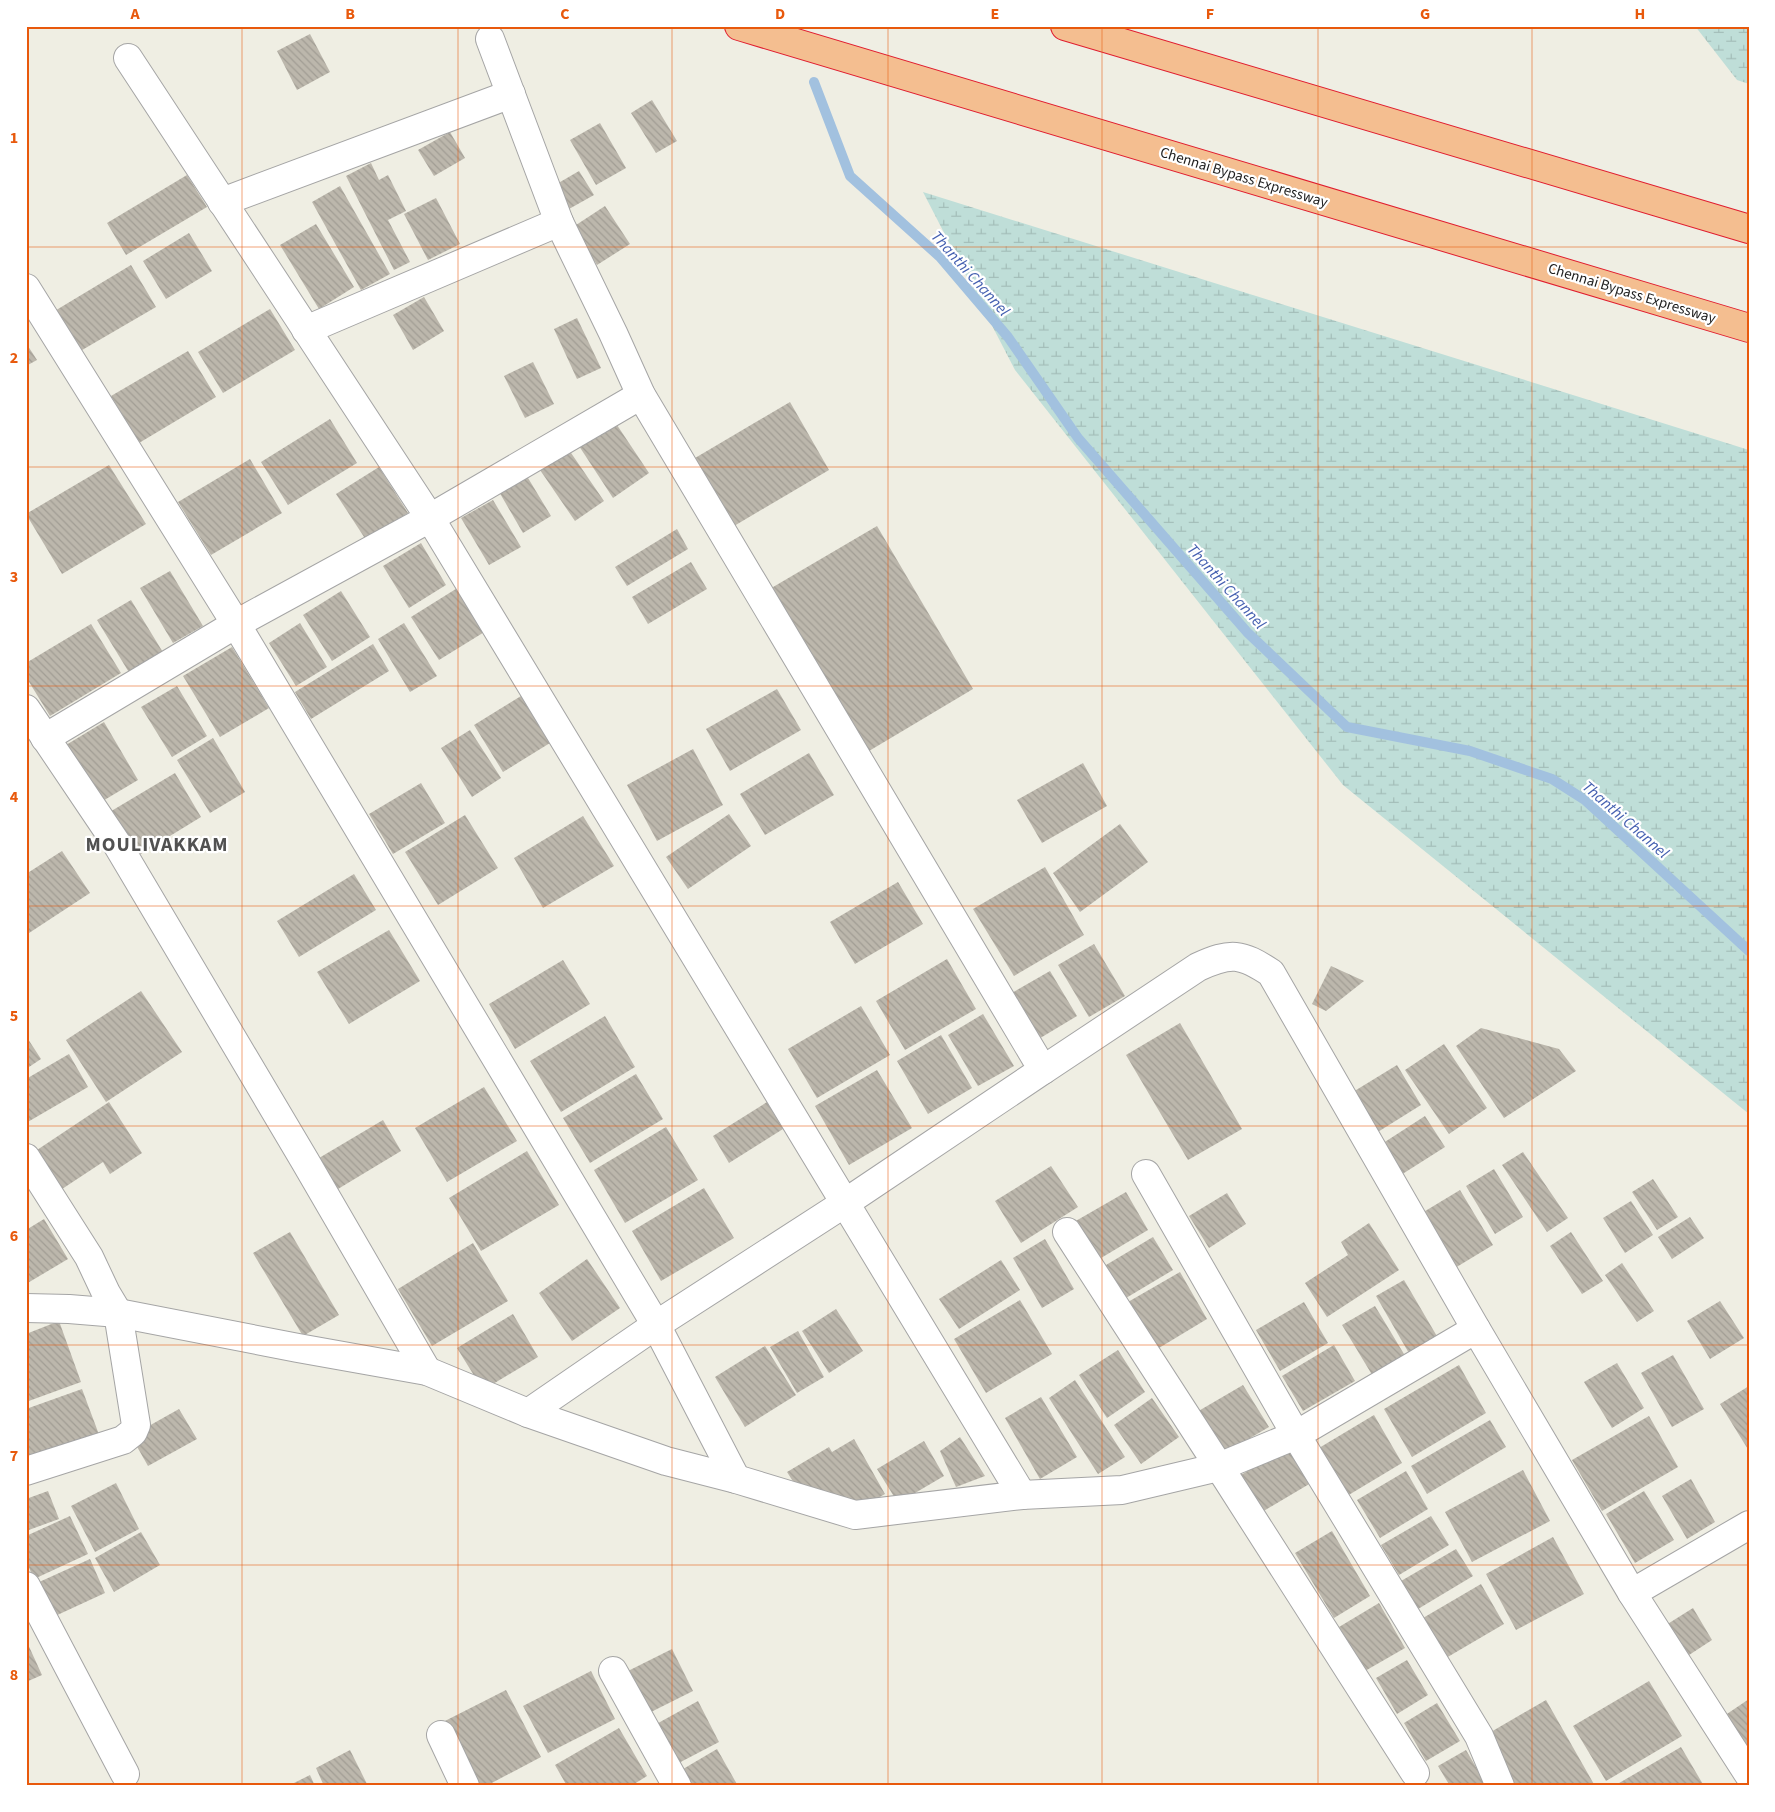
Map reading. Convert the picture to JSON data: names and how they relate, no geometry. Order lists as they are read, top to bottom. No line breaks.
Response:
{"streets":{"highway":["Chennai Bypass Expressway"]},"districts":["MOULIVAKKAM"],"water":["Thanthi Channel"],"grid":{"columns":["A","B","C","D","E","F","G","H"],"rows":["1","2","3","4","5","6","7","8"]}}
